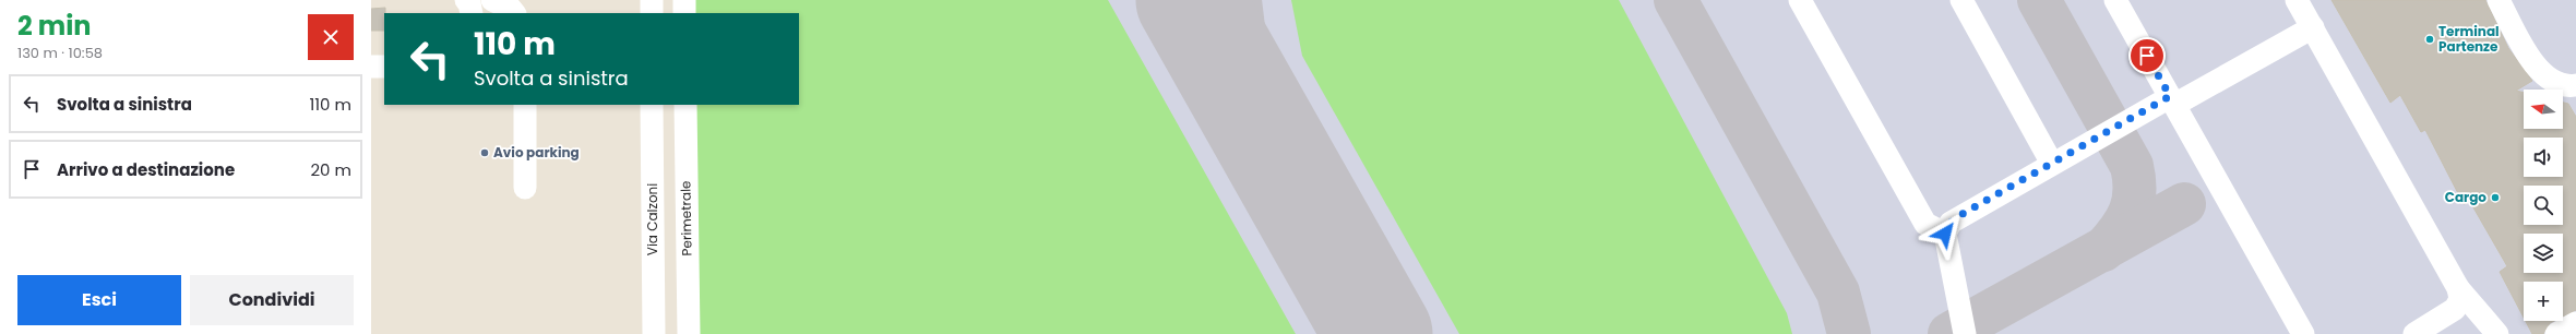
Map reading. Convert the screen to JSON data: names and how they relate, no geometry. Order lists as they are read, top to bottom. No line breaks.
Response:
{"streets":{"street":["Perimetrale","Via Calzoni"]},"places":["Terminal Partenze","Avio parking","Cargo"],"north":"left","page":{"heading":["2 min","130 m · 10:58"],"turn":["110 m","Svolta a sinistra"],"list":[{"name":"Svolta a sinistra","value":"110 m"},{"name":"Arrivo a destinazione","value":"20 m"}],"map_buttons":"+","buttons":["Esci","Condividi"]}}
